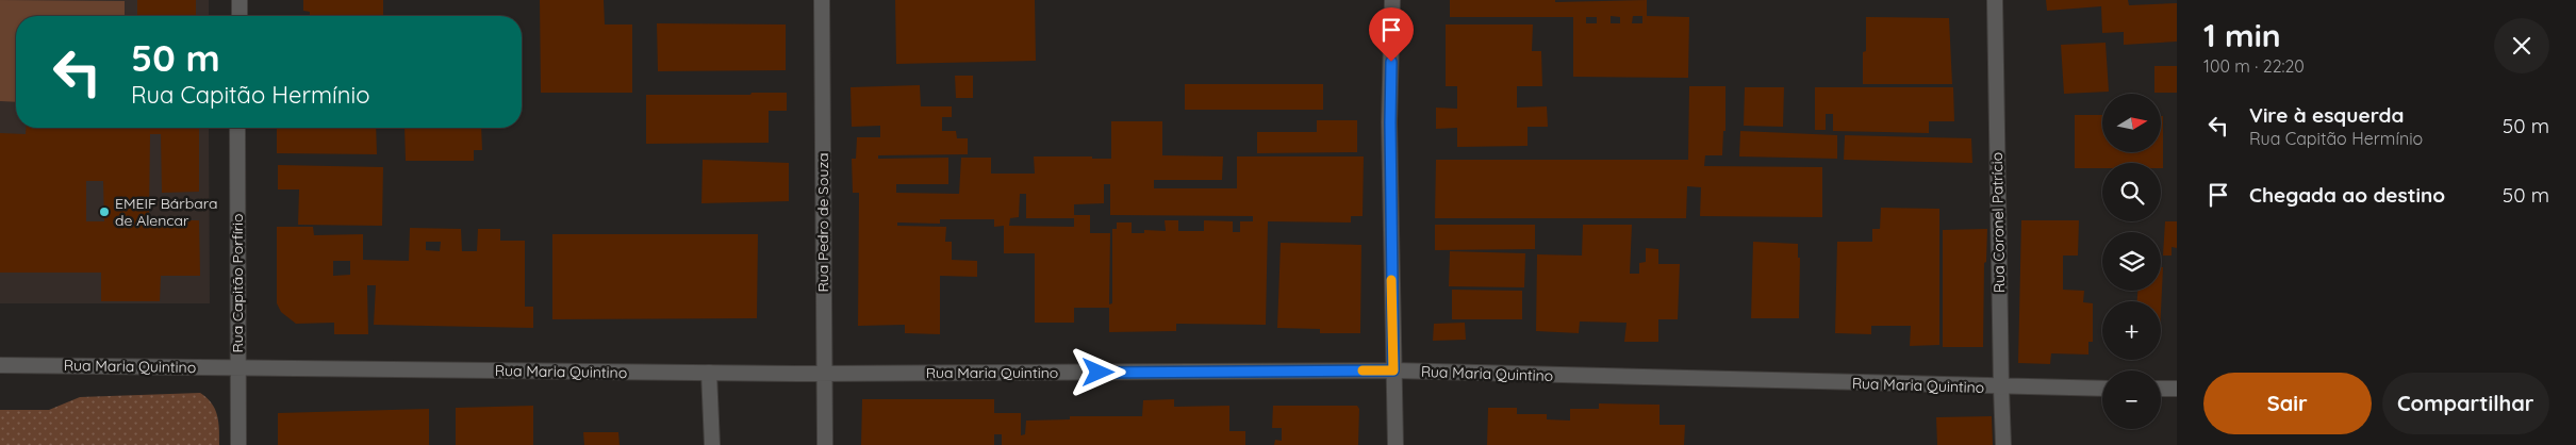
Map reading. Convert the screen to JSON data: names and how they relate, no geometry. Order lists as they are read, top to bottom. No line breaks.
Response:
{"streets":{"street":["Rua Pedro de Souza","Rua Coronel Patrício","Rua Capitão Porfírio","Rua Maria Quintino"]},"crossings":[["Rua Pedro de Souza","Rua Maria Quintino"],["Rua Coronel Patrício","Rua Maria Quintino"],["Rua Capitão Porfírio","Rua Maria Quintino"]],"places":["EMEIF Bárbara de Alencar"],"north":"right","page":{"heading":["1 min","100 m · 22:20"],"turn":["50 m","Rua Capitão Hermínio"],"list":[{"name":"Vire à esquerda","note":"Rua Capitão Hermínio","value":"50 m"},{"name":"Chegada ao destino","value":"50 m"}],"map_buttons":["+","−"],"buttons":["Sair","Compartilhar"]}}
